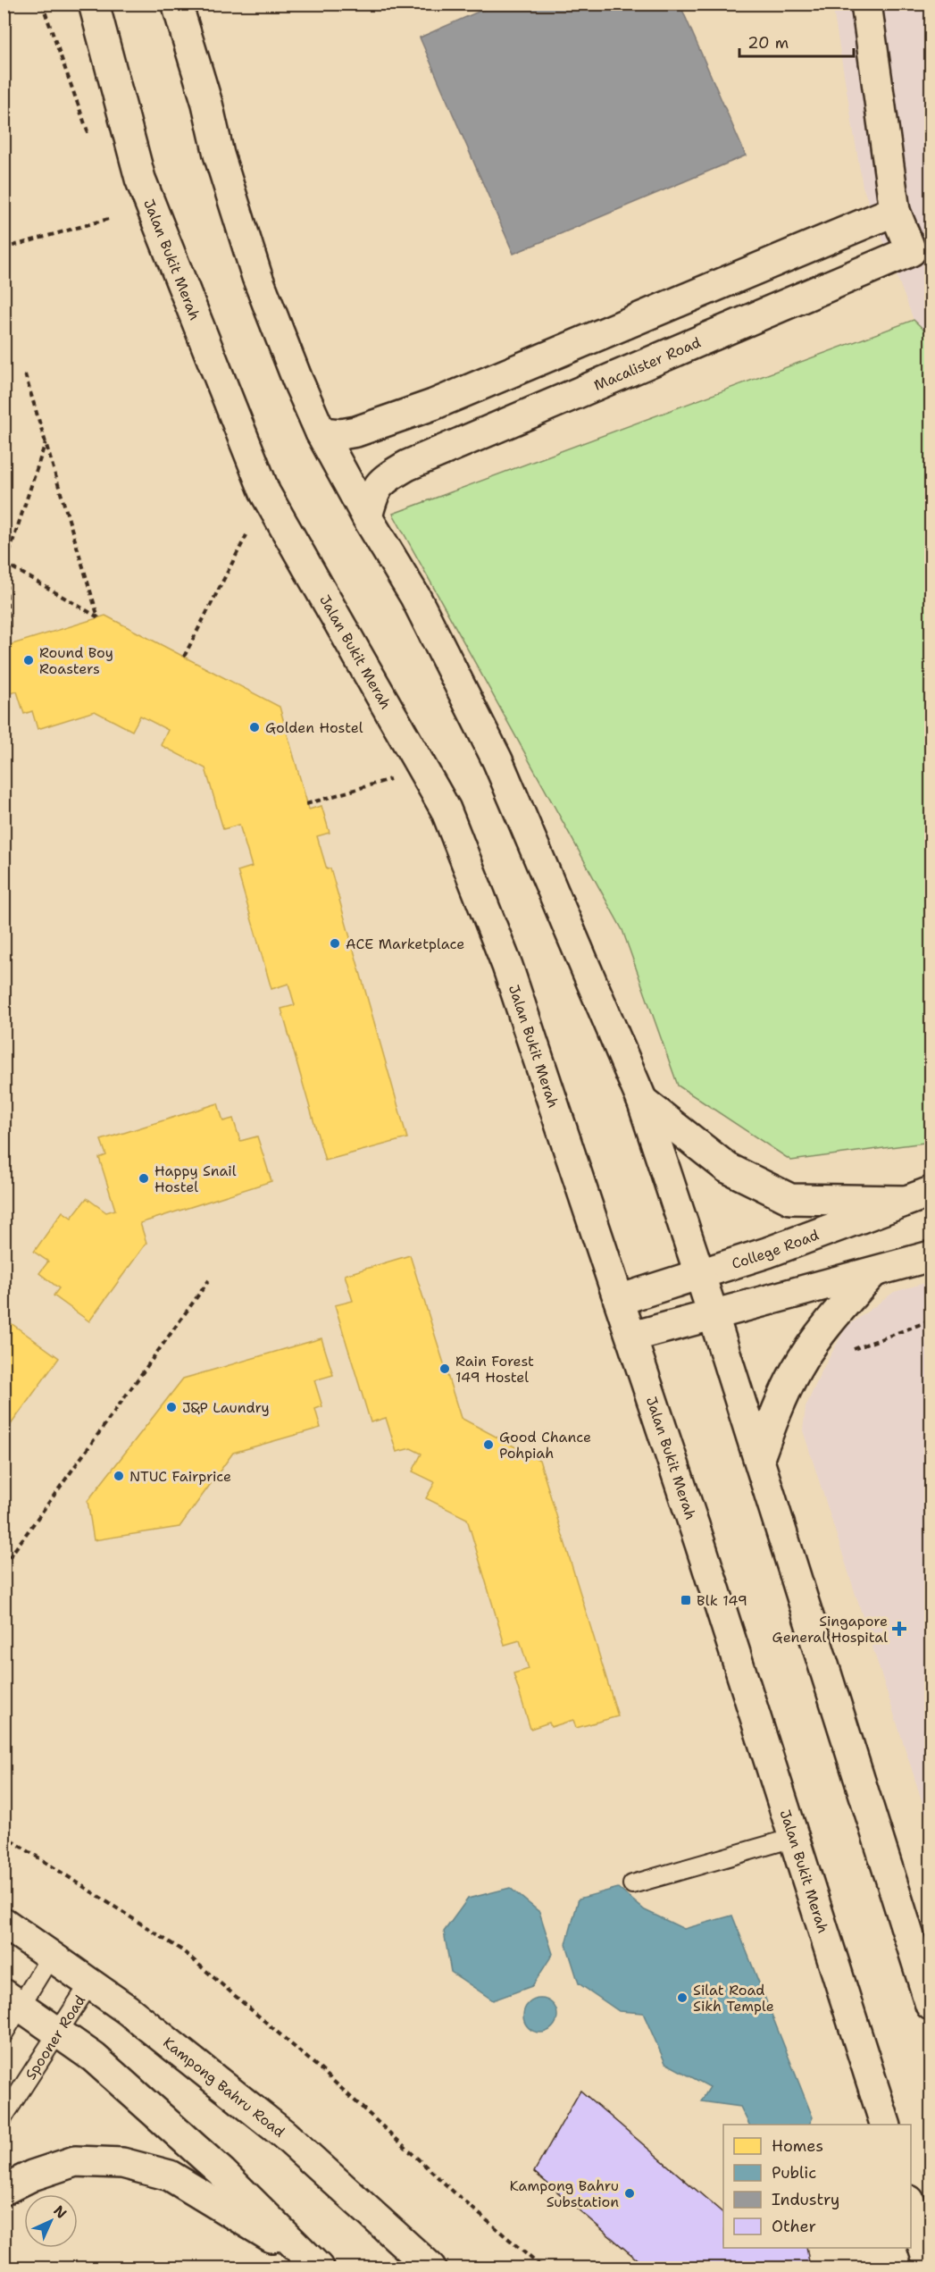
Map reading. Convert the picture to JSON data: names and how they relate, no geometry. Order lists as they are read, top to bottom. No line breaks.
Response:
{"streets":{"main road":["Jalan Bukit Merah","Macalister Road","College Road","Kampong Bahru Road"],"lane":["Spooner Road"]},"crossings":[["Jalan Bukit Merah","College Road"],["Spooner Road","Kampong Bahru Road"]],"places":{"other":["Round Boy Roasters","Golden Hostel","ACE Marketplace","Happy Snail Hostel","Rain Forest 149 Hostel","J&P Laundry","Good Chance Pohpiah","NTUC Fairprice","Silat Road Sikh Temple","Kampong Bahru Substation"],"transit":["Blk 149"],"health":["Singapore General Hospital"]},"legend":["Homes","Public","Industry","Other"],"scale_bar":"20 m","north":"top right"}
